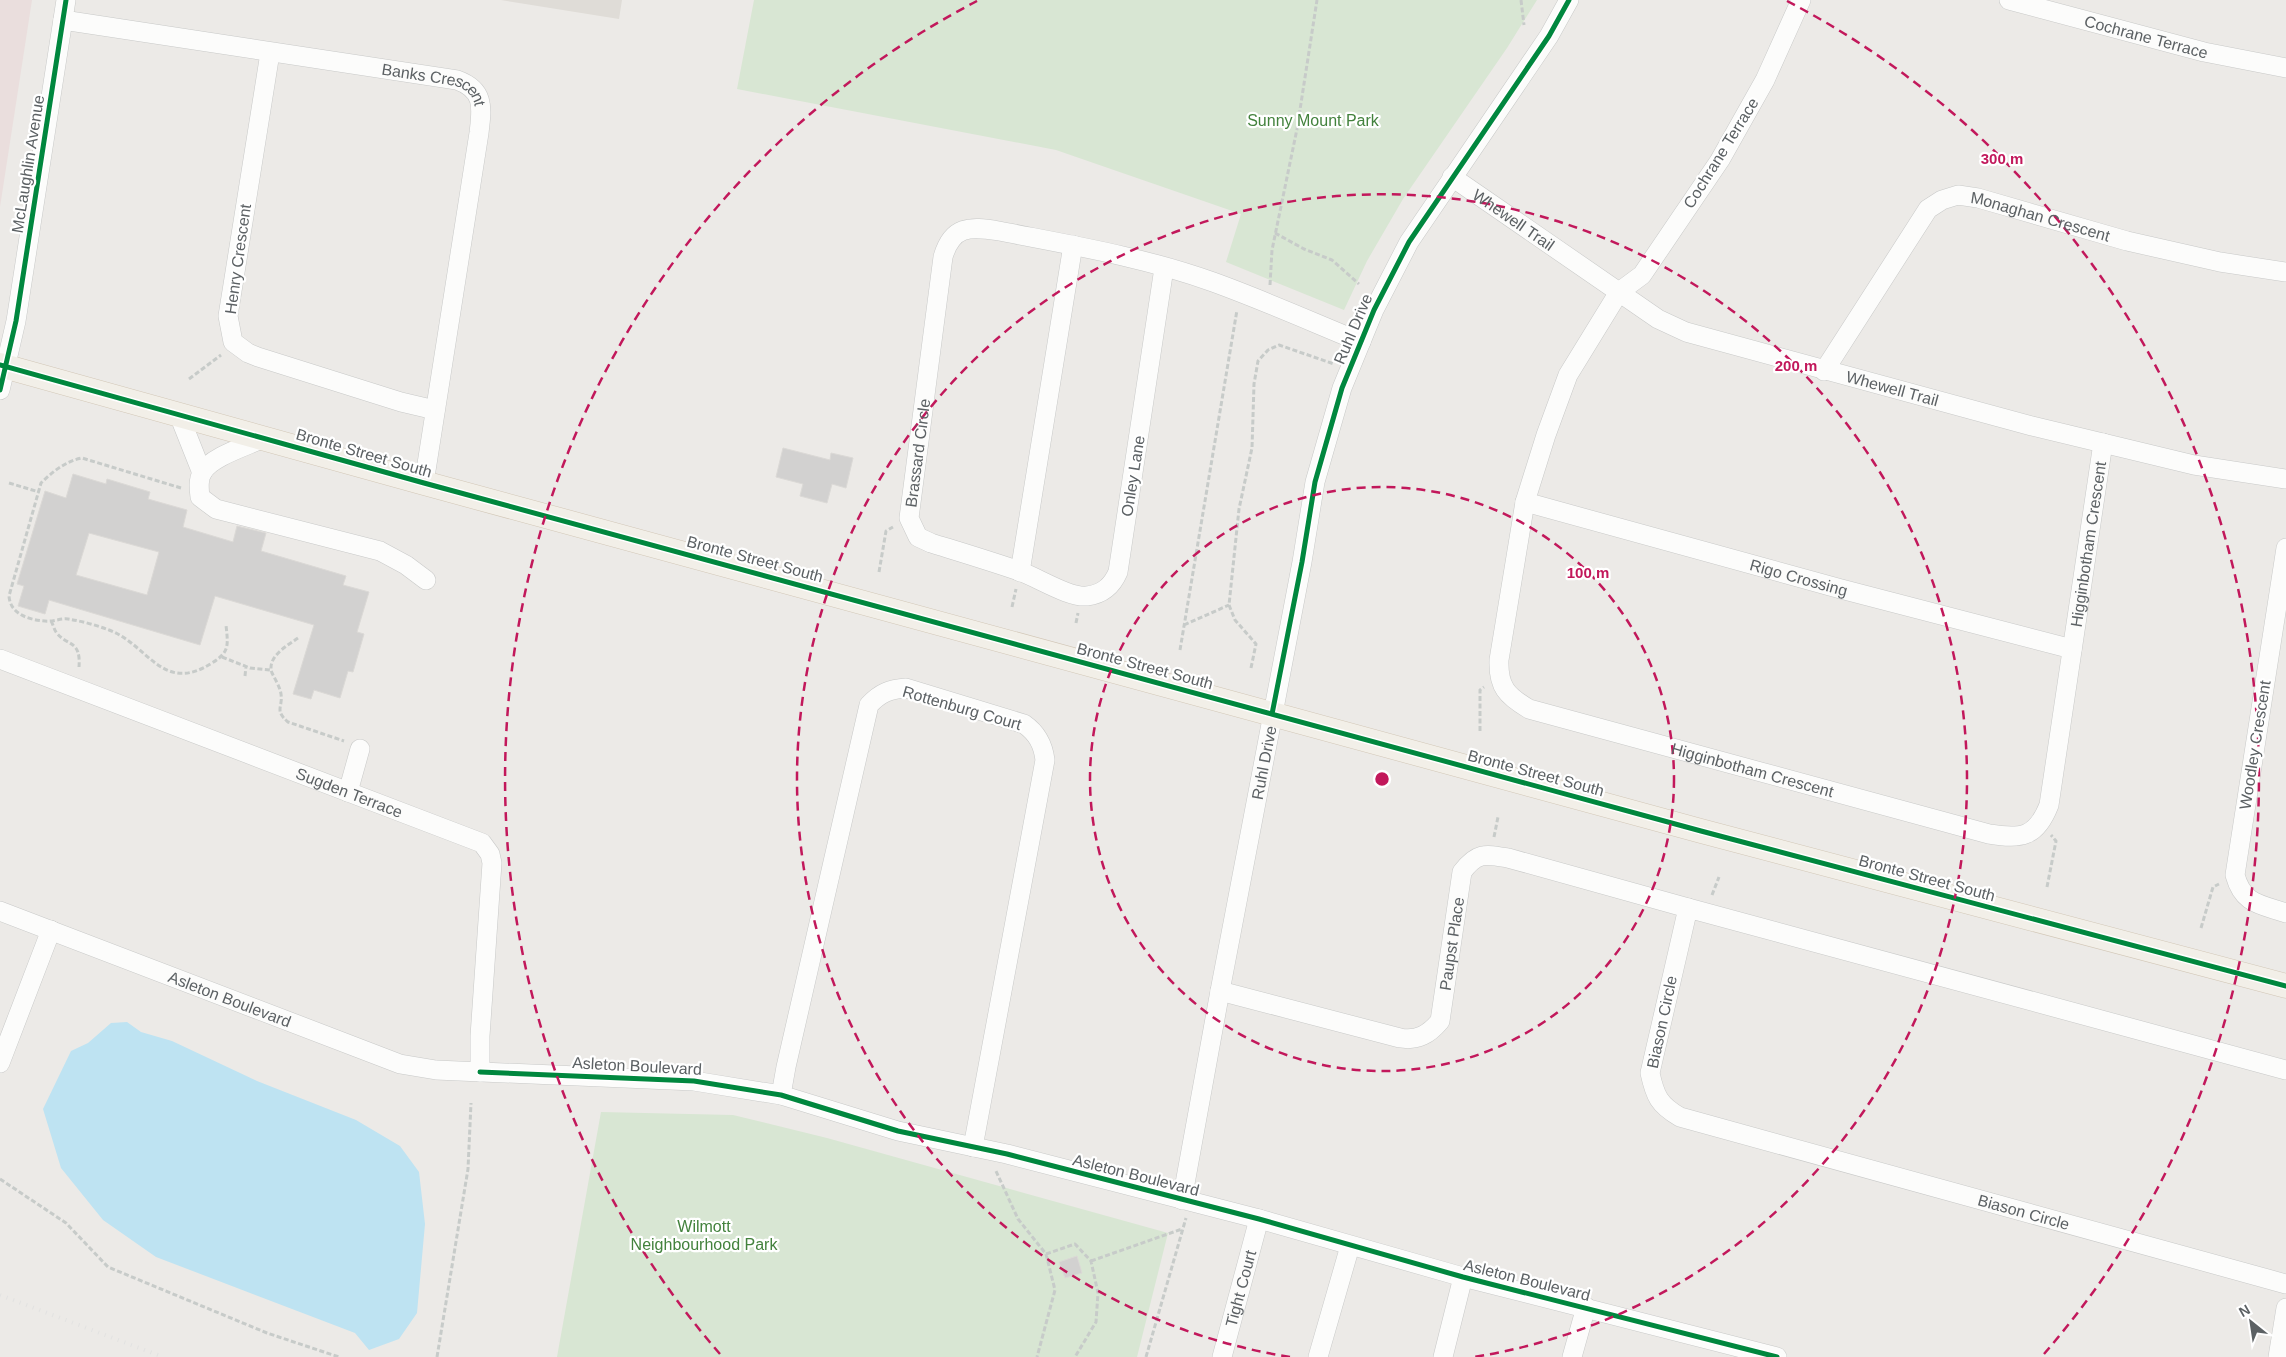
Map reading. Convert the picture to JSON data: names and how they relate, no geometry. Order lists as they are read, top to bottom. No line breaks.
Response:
{"streets":{"main road":["Bronte Street South"],"street":["Cochrane Terrace","Banks Crescent","McLaughlin Avenue","Monaghan Crescent","Whewell Trail","Henry Crescent","Ruhl Drive","Brassard Circle","Onley Lane","Higginbotham Crescent","Rigo Crossing","Rottenburg Court","Woodley Crescent","Sugden Terrace","Paupst Place","Asleton Boulevard","Biason Circle","Tight Court"]},"crossings":[["Cochrane Terrace","Whewell Trail"],["Banks Crescent","McLaughlin Avenue"],["Banks Crescent","Henry Crescent"],["Banks Crescent","Bronte Street South"],["McLaughlin Avenue","Bronte Street South"],["Monaghan Crescent","Whewell Trail"],["Whewell Trail","Ruhl Drive"],["Whewell Trail","Higginbotham Crescent"],["Ruhl Drive","Bronte Street South"],["Ruhl Drive","Brassard Circle"],["Ruhl Drive","Paupst Place"],["Ruhl Drive","Asleton Boulevard"],["Brassard Circle","Onley Lane"],["Higginbotham Crescent","Rigo Crossing"],["Rottenburg Court","Asleton Boulevard"],["Sugden Terrace","Asleton Boulevard"],["Paupst Place","Biason Circle"],["Asleton Boulevard","Tight Court"]],"parks":["Sunny Mount Park","Wilmott Neighbourhood Park"],"north":"top left","rings":["300 m","200 m","100 m"]}
